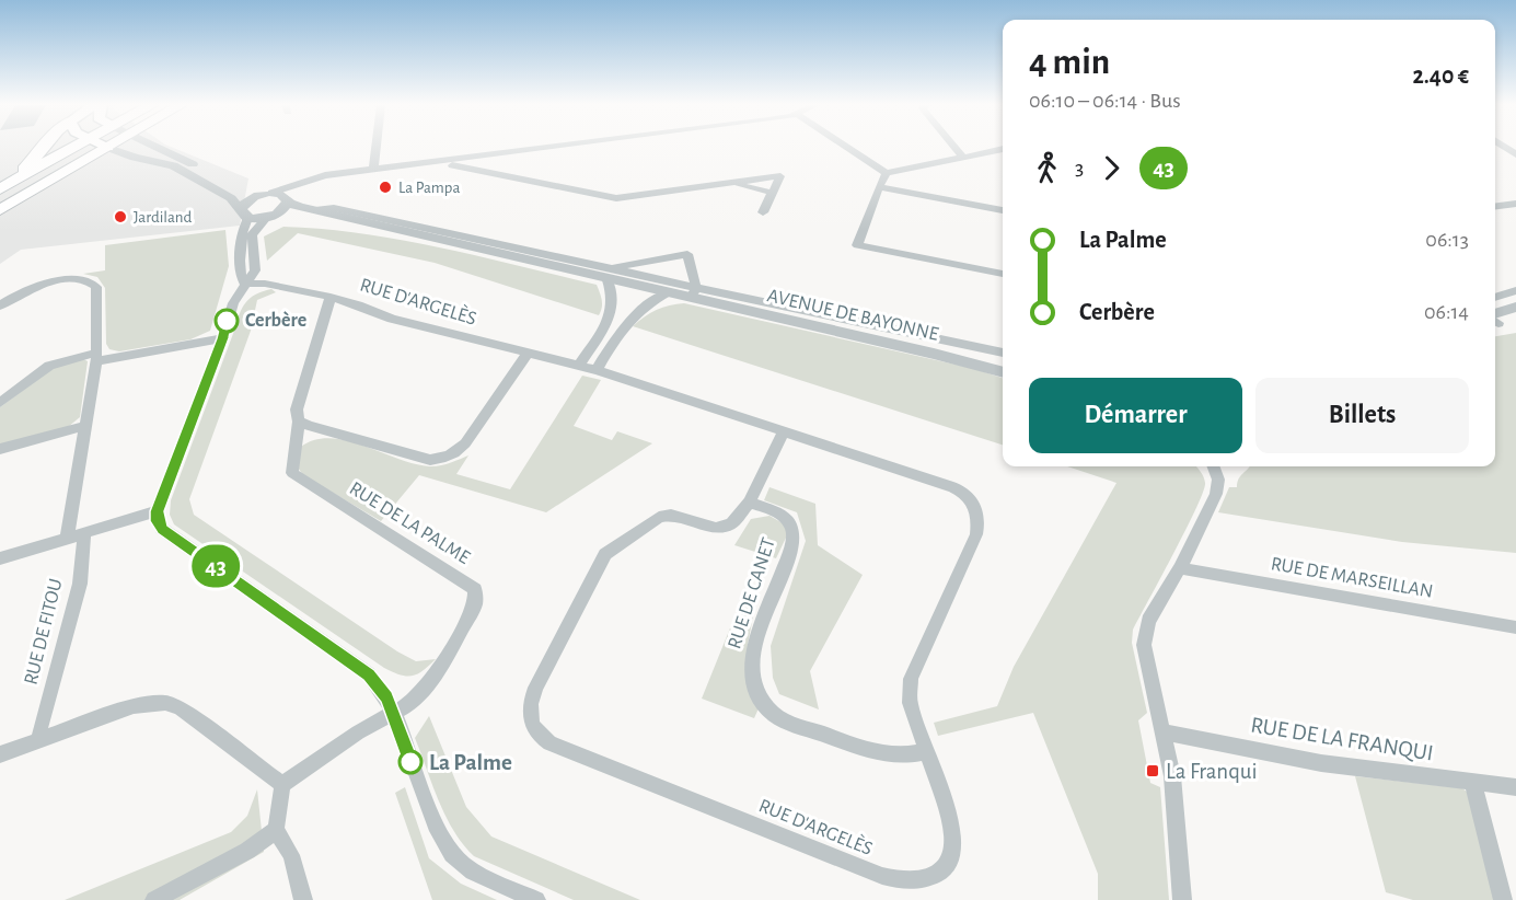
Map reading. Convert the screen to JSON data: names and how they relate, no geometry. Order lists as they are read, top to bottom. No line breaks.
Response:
{"streets":{"street":["RUE D'ARGELÈS","AVENUE DE BAYONNE","RUE DE LA PALME","RUE DE MARSEILLAN","RUE DE CANET","RUE DE FITOU","RUE DE LA FRANQUI"]},"crossings":[["RUE D'ARGELÈS","RUE DE CANET"]],"places":{"other":["La Pampa","Jardiland","Cerbère","La Palme"],"transit":["La Franqui"]},"lines":["bus line 43"],"page":{"on_map":"43","heading":["4 min","06:10 – 06:14 · Bus","2.40 €"],"legs":["3","43"],"list":[{"name":"La Palme","value":"06:13"},{"name":"Cerbère","value":"06:14"}],"buttons":["Démarrer","Billets"]}}
